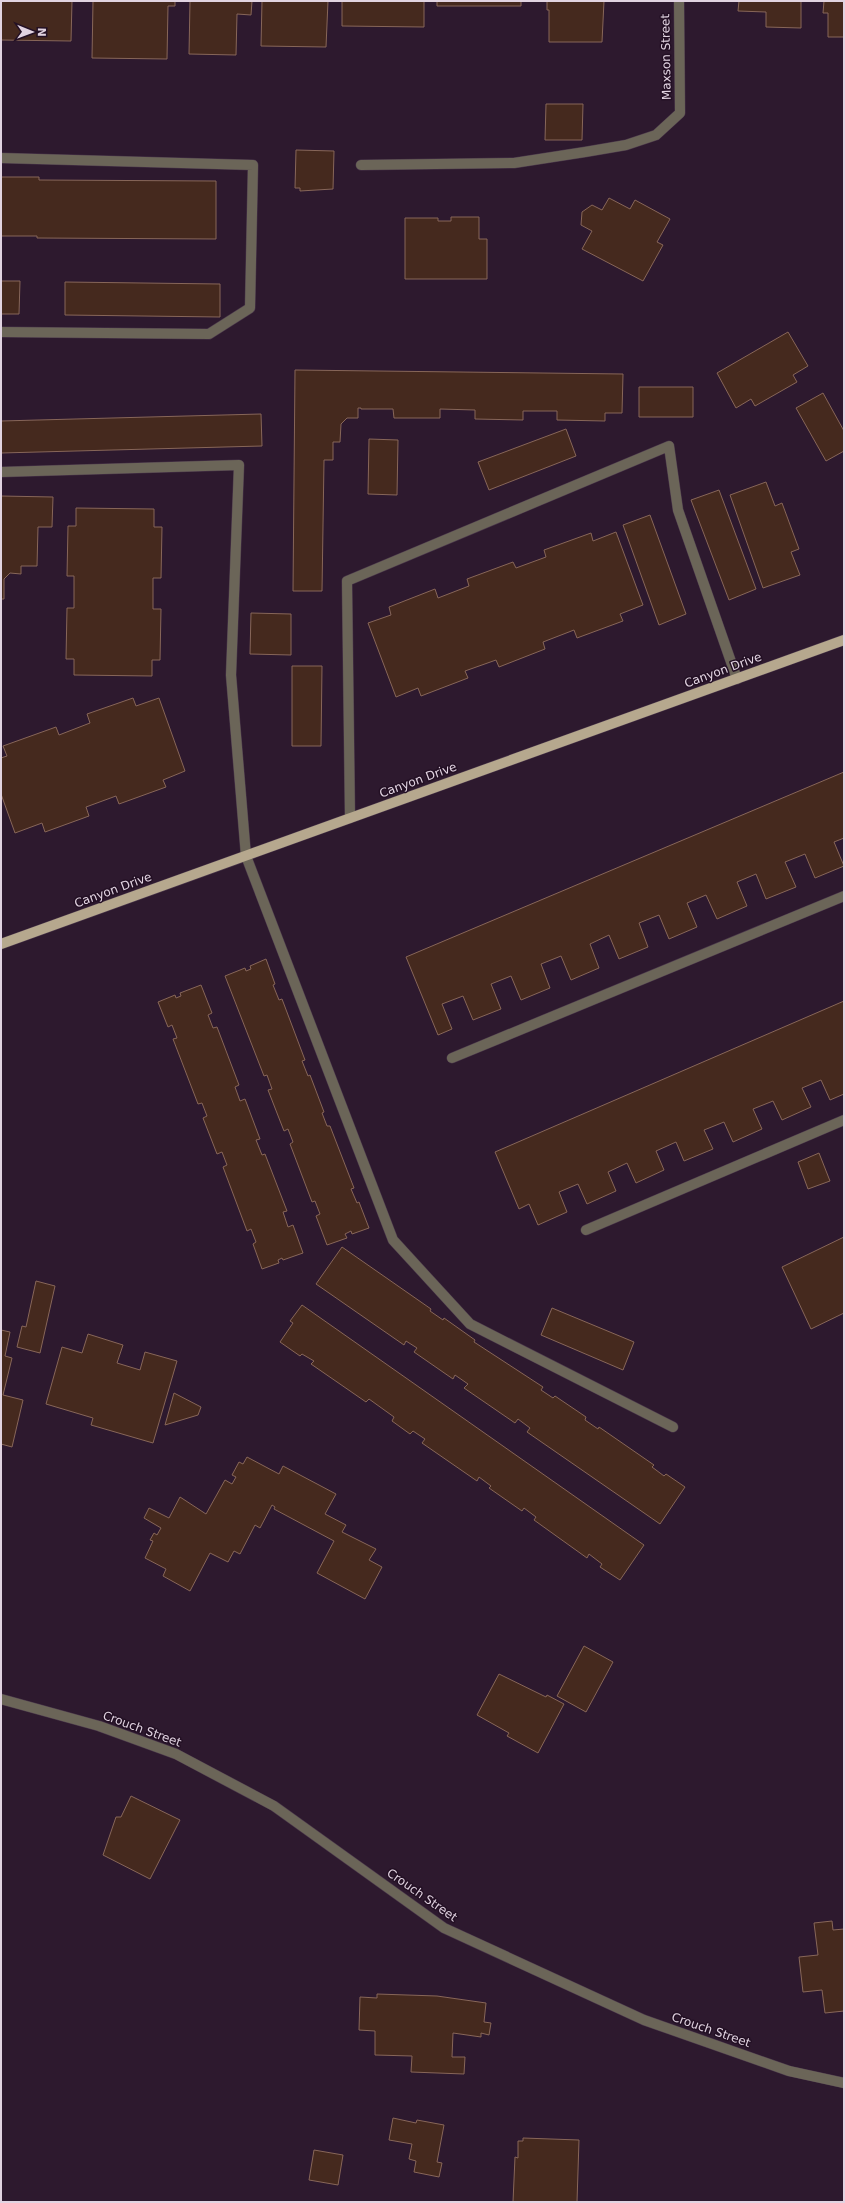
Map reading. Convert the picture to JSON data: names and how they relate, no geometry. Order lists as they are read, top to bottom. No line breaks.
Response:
{"streets":{"main road":["Canyon Drive"],"street":["Maxson Street","Crouch Street"]},"north":"right"}
